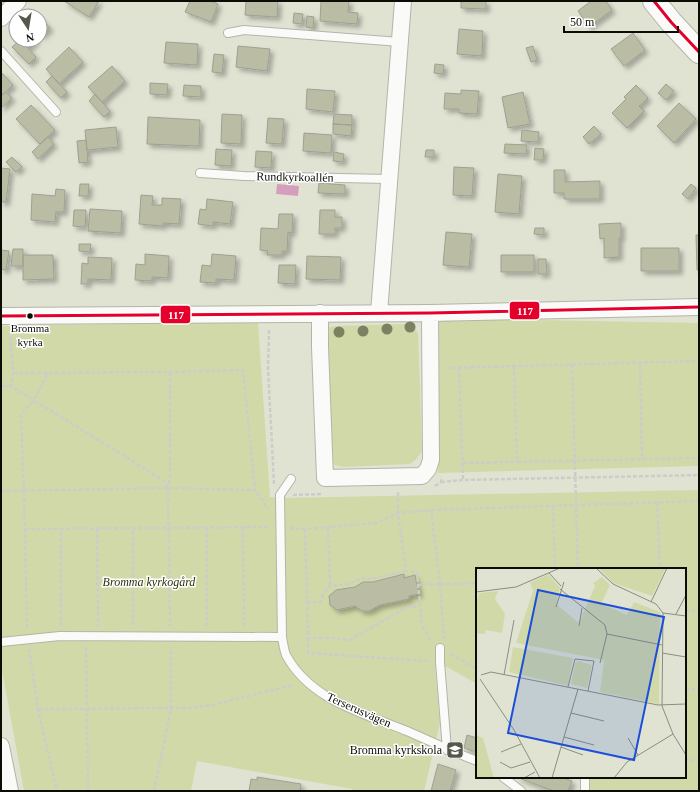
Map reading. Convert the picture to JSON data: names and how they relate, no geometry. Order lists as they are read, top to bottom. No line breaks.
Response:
{"streets":{"lane":["Rundkyrkoallén","Terserusvägen"]},"parks":["Bromma kyrkogård"],"places":{"other":["Bromma kyrka"],"school or university":["Bromma kyrkskola"]},"lines":["transit line 117"],"scale_bar":"50 m","north":"bottom"}
